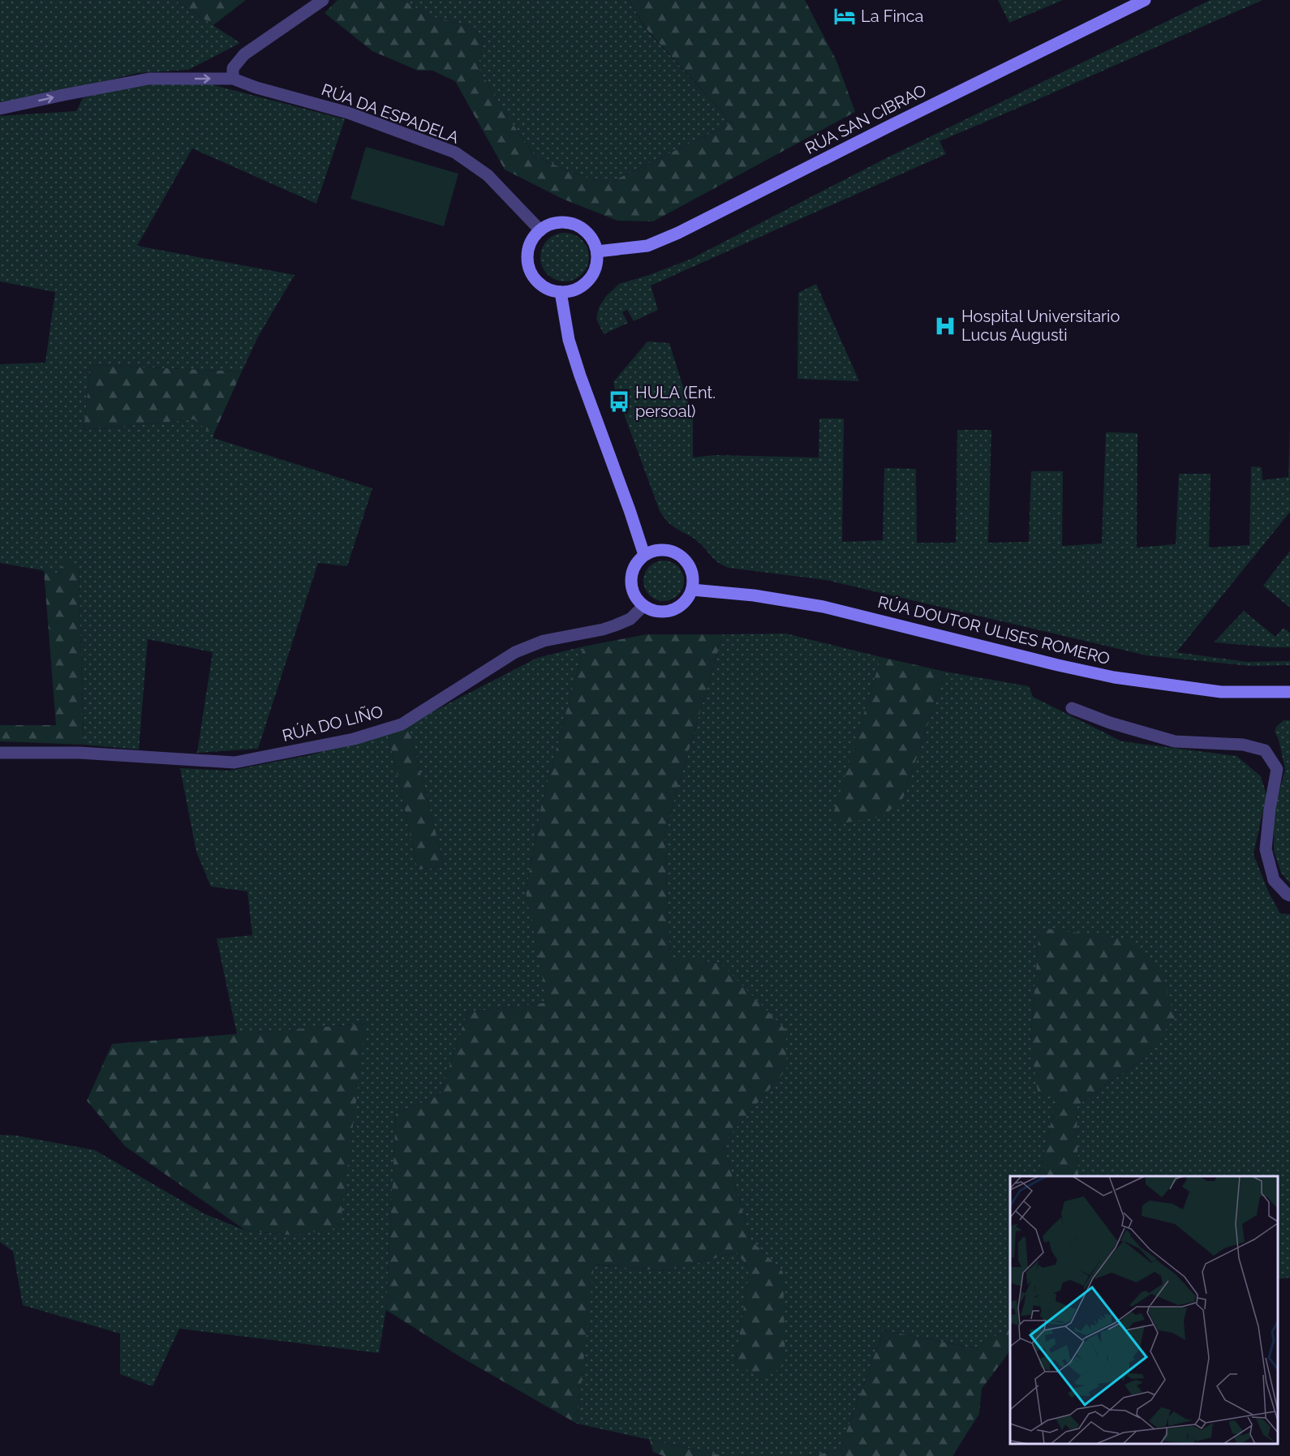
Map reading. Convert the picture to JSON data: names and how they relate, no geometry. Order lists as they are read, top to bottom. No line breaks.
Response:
{"streets":{"street":["RÚA DA ESPADELA","RÚA SAN CIBRAO","RÚA DOUTOR ULISES ROMERO","RÚA DO LIÑO"]},"crossings":[["RÚA DA ESPADELA","RÚA SAN CIBRAO"],["RÚA DOUTOR ULISES ROMERO","RÚA DO LIÑO"]],"one_way":["RÚA DA ESPADELA"],"places":{"hotel":["La Finca"],"hospital":["Hospital Universitario Lucus Augusti"],"bus stop":["HULA (Ent. persoal)"]}}
